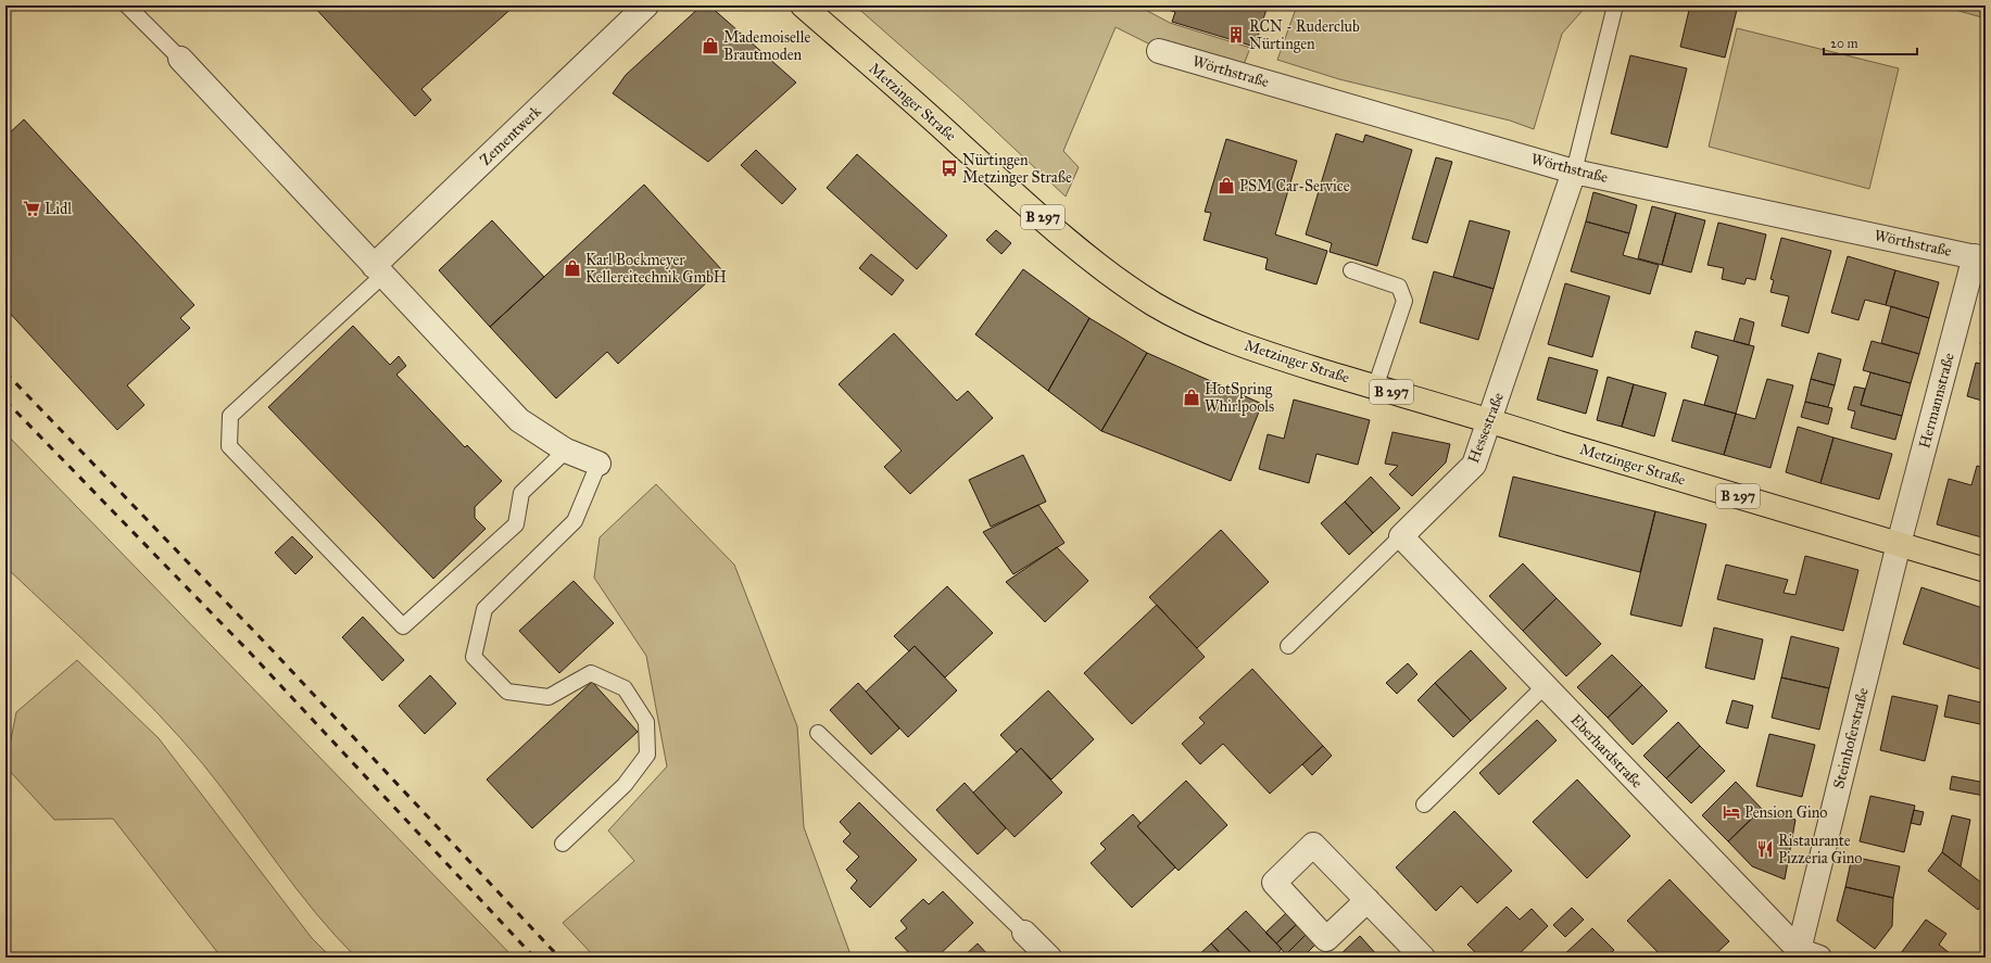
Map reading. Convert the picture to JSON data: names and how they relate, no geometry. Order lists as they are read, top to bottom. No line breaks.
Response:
{"streets":{"main road":["Metzinger Straße","B 297"],"street":["Wörthstraße","Zementwerk","Hermannstraße","Hessestraße","Steinhoferstraße","Eberhardstraße"]},"crossings":[["Wörthstraße","Hermannstraße"],["Wörthstraße","Hessestraße"],["Metzinger Straße","Hermannstraße"],["Metzinger Straße","Hessestraße"],["Metzinger Straße","Steinhoferstraße"],["Hermannstraße","Steinhoferstraße"],["Hessestraße","Eberhardstraße"],["Steinhoferstraße","Eberhardstraße"]],"places":{"building":["RCN - Ruderclub Nürtingen"],"shop":["Mademoiselle Brautmoden","PSM Car-Service","Karl Bockmeyer Kellereitechnik GmbH","HotSpring Whirlpools"],"bus stop":["Nürtingen Metzinger Straße"],"supermarket":["Lidl"],"hotel":["Pension Gino"],"restaurant":["Ristaurante Pizzeria Gino"]},"scale_bar":"20 m"}
